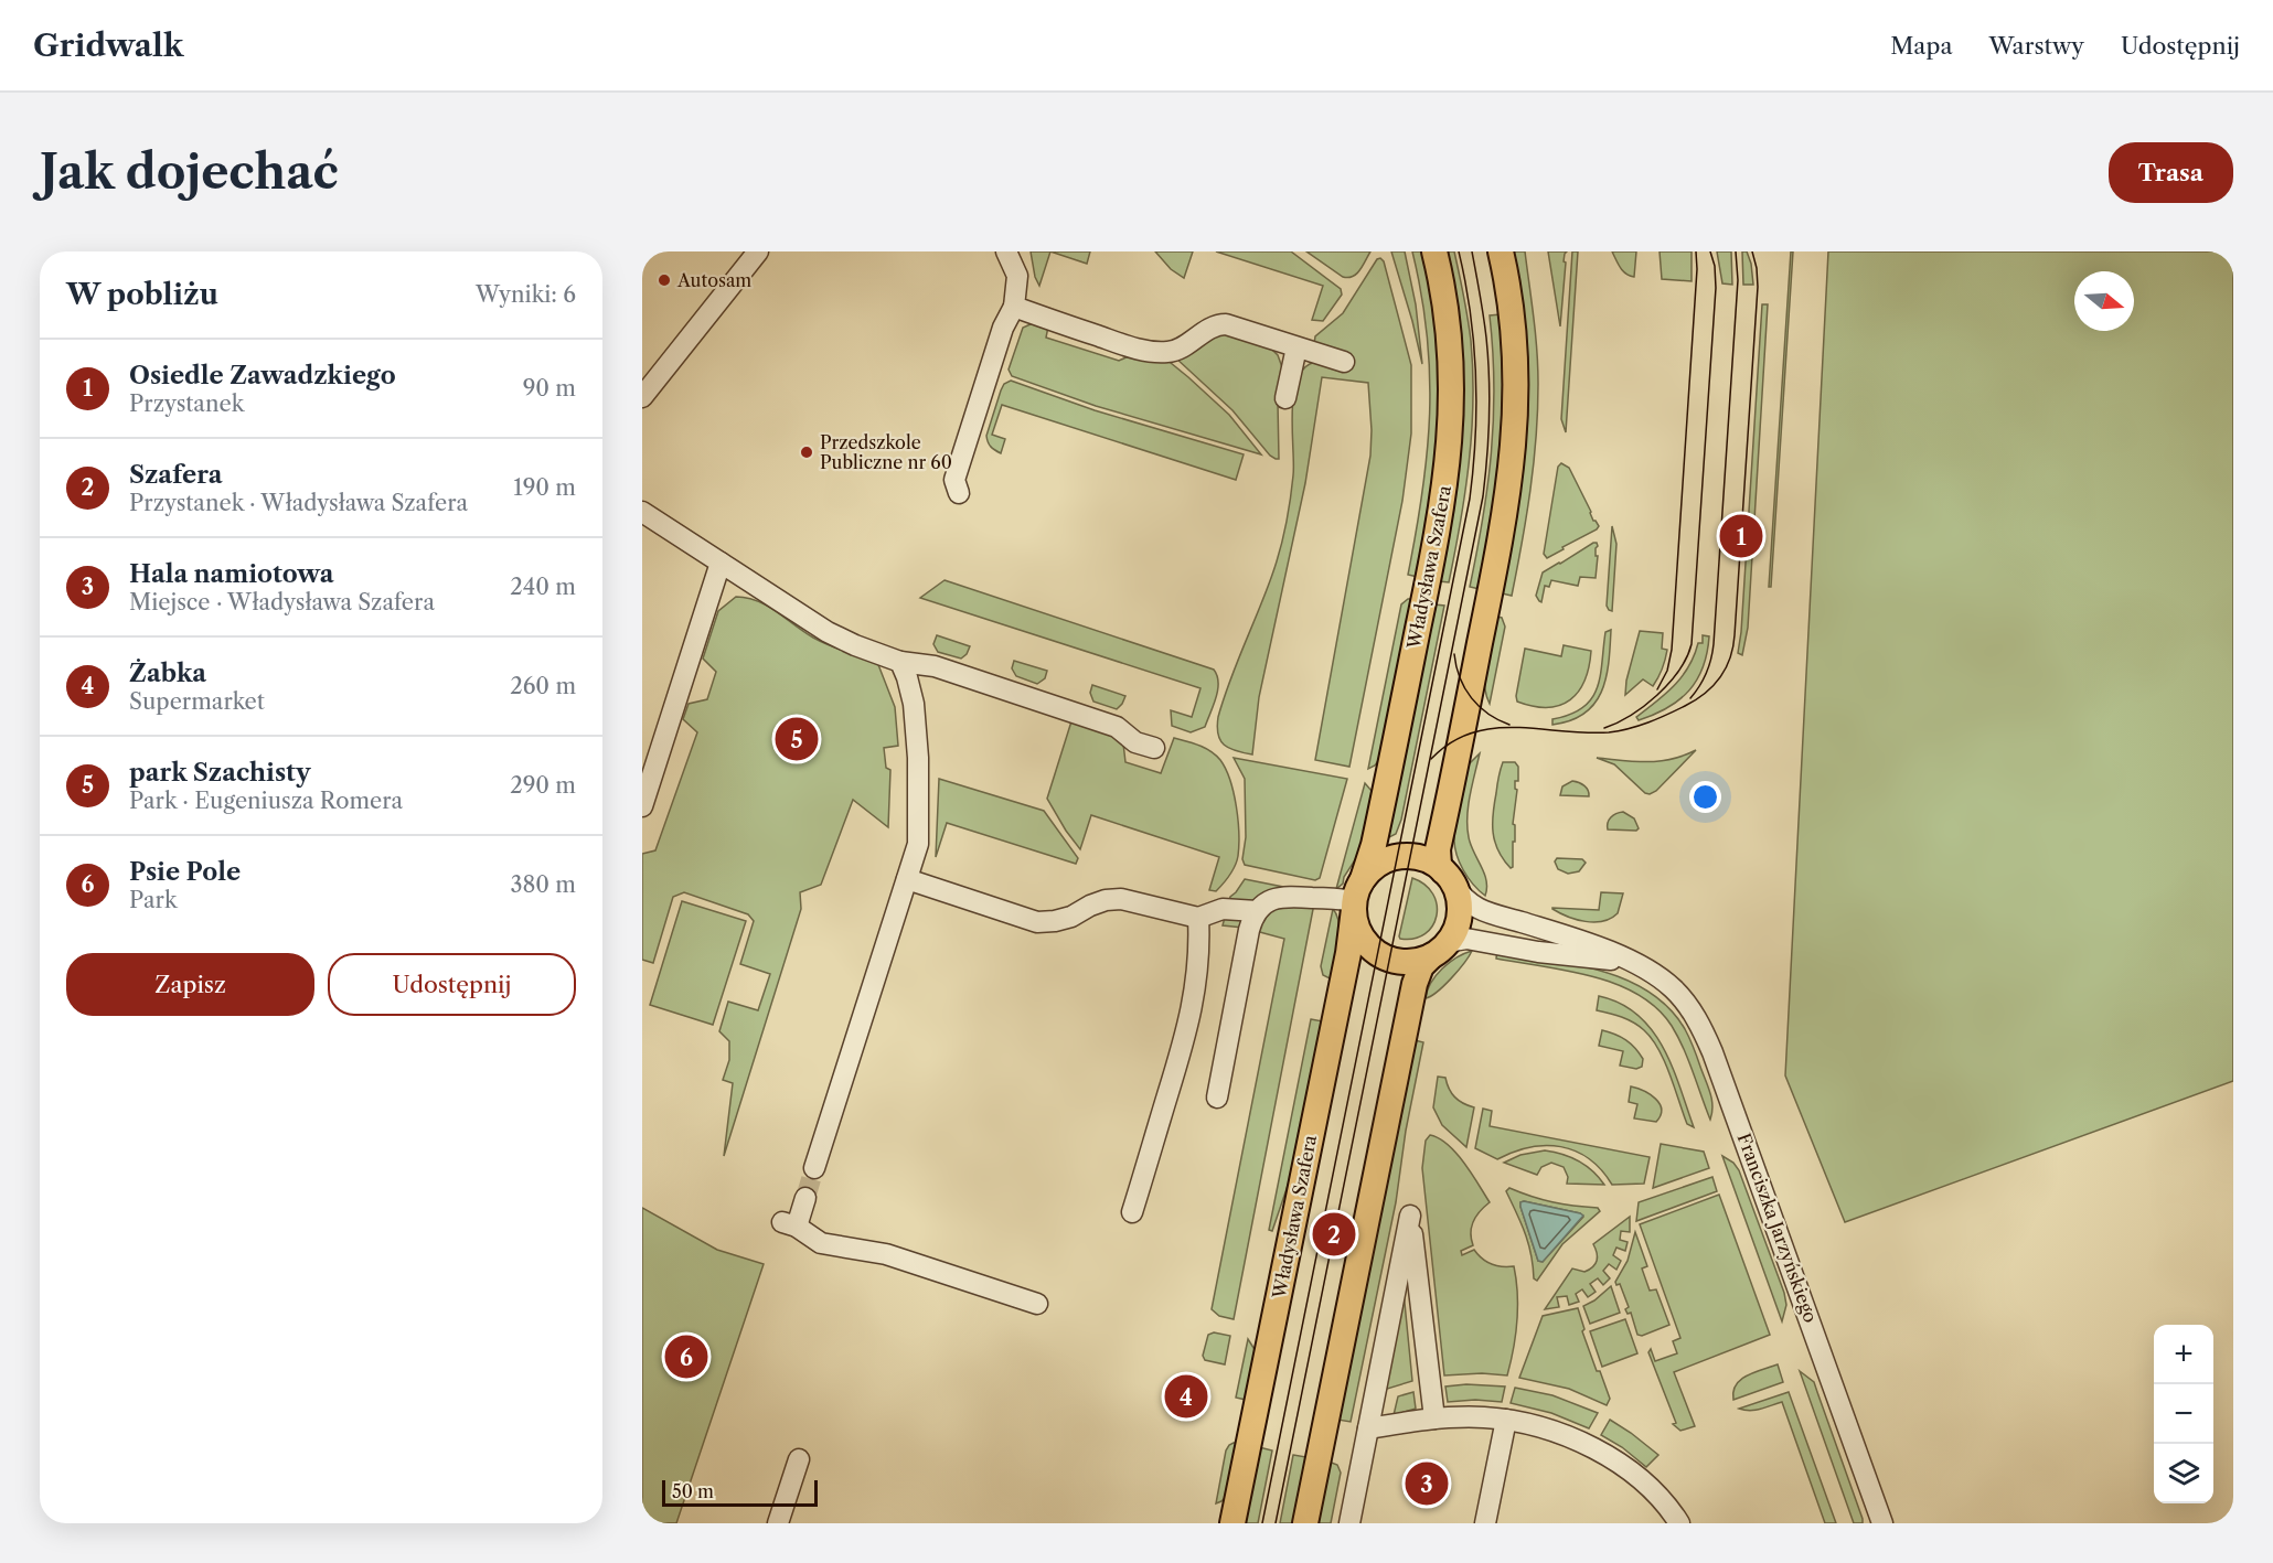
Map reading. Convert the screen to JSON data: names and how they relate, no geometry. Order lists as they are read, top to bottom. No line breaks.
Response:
{"streets":{"main road":["Władysława Szafera"],"street":["Franciszka Jarzyńskiego"]},"crossings":[["Władysława Szafera","Franciszka Jarzyńskiego"]],"places":["Autosam","Przedszkole Publiczne nr 60"],"scale_bar":"50 m","north":"right","page":{"header":"Gridwalk","nav":["Mapa","Warstwy","Udostępnij"],"buttons":["Trasa",["Zapisz","Udostępnij"]],"title":"Jak dojechać","heading":["W pobliżu","Wyniki: 6"],"list":[{"mark":"1","name":"Osiedle Zawadzkiego","note":"Przystanek","value":"90 m"},{"mark":"2","name":"Szafera","note":"Przystanek · Władysława Szafera","value":"190 m"},{"mark":"3","name":"Hala namiotowa","note":"Miejsce · Władysława Szafera","value":"240 m"},{"mark":"4","name":"Żabka","note":"Supermarket","value":"260 m"},{"mark":"5","name":"park Szachisty","note":"Park · Eugeniusza Romera","value":"290 m"},{"mark":"6","name":"Psie Pole","note":"Park","value":"380 m"}],"pins":["1","5","2","6","4","3"],"map_buttons":["+","−"],"scale":"50 m"}}
